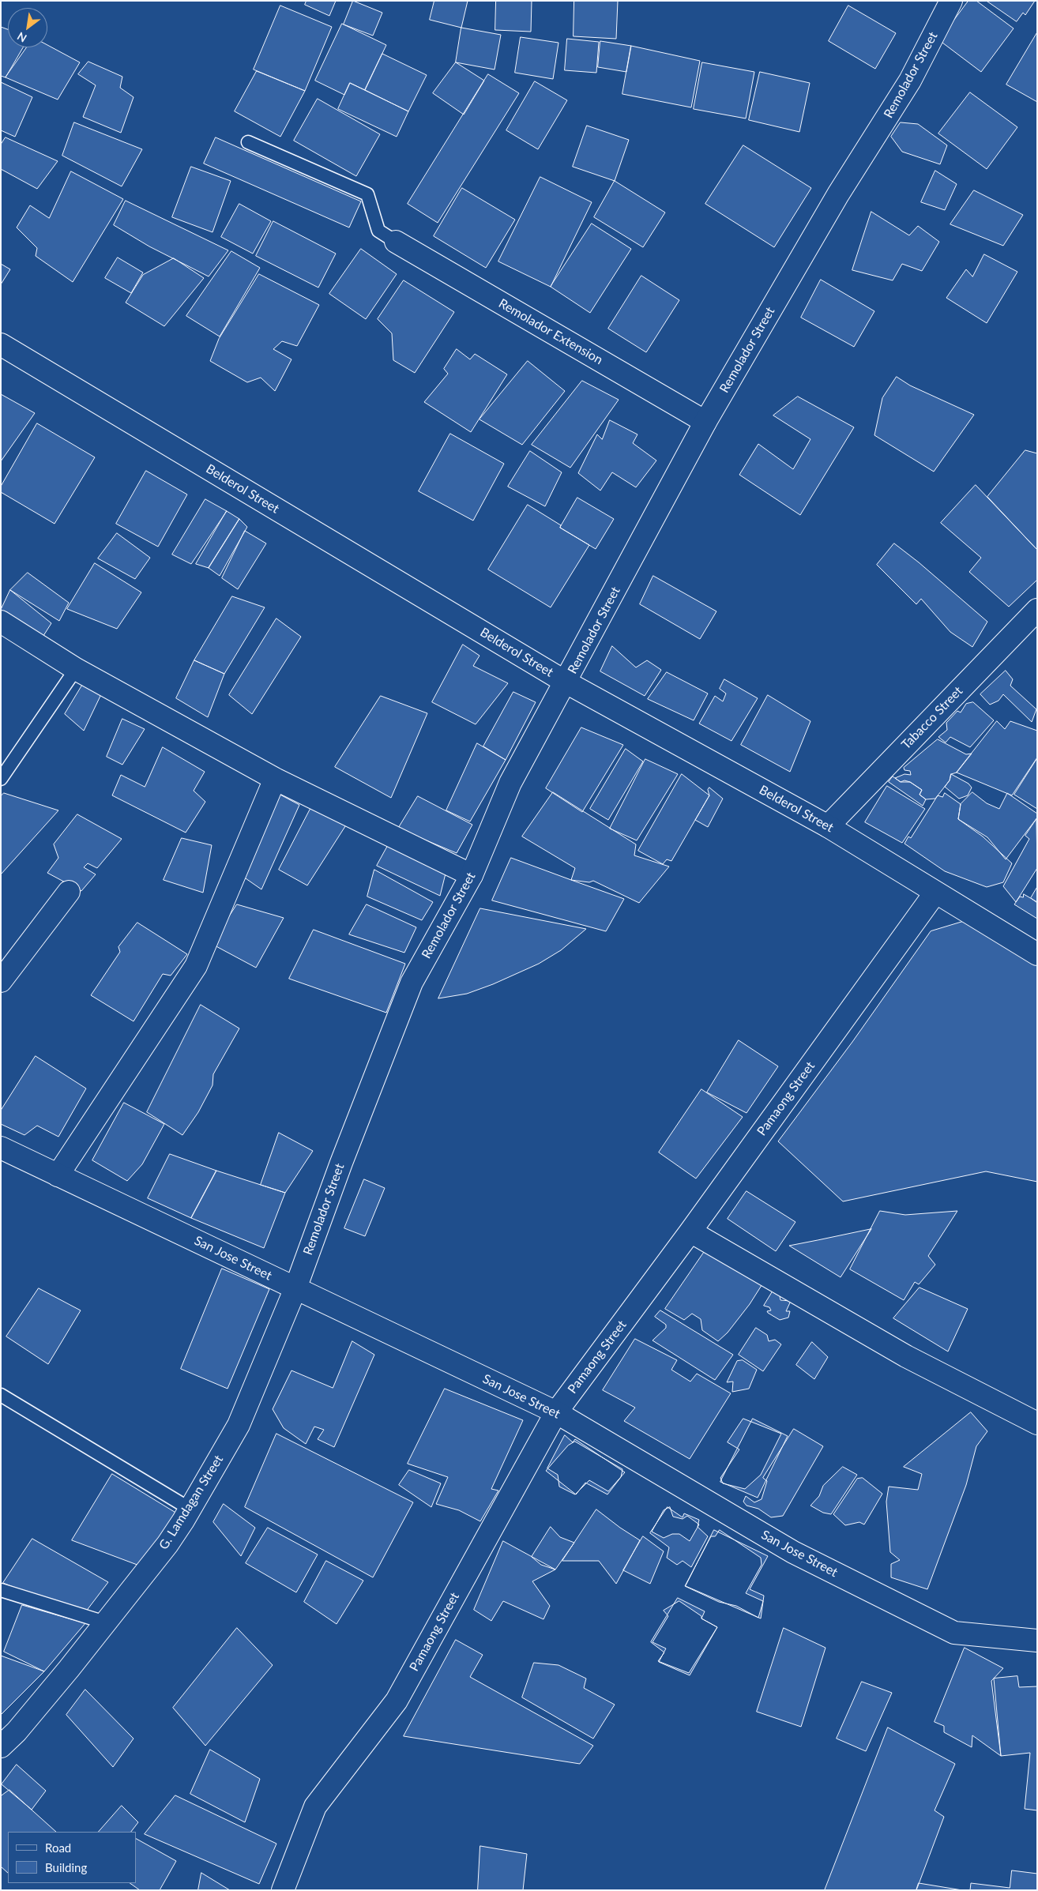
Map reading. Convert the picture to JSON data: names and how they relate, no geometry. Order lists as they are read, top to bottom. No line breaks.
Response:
{"streets":{"street":["Remolador Street","Remolador Extension","Belderol Street","Tabacco Street","Pamaong Street","San Jose Street","G. Lamdagan Street"]},"crossings":[["Remolador Street","Remolador Extension"],["Remolador Street","Belderol Street"],["Remolador Street","San Jose Street"],["Remolador Street","G. Lamdagan Street"],["Belderol Street","Tabacco Street"],["Belderol Street","Pamaong Street"],["Pamaong Street","San Jose Street"],["San Jose Street","G. Lamdagan Street"]],"legend":["Road","Building"],"north":"bottom left"}
